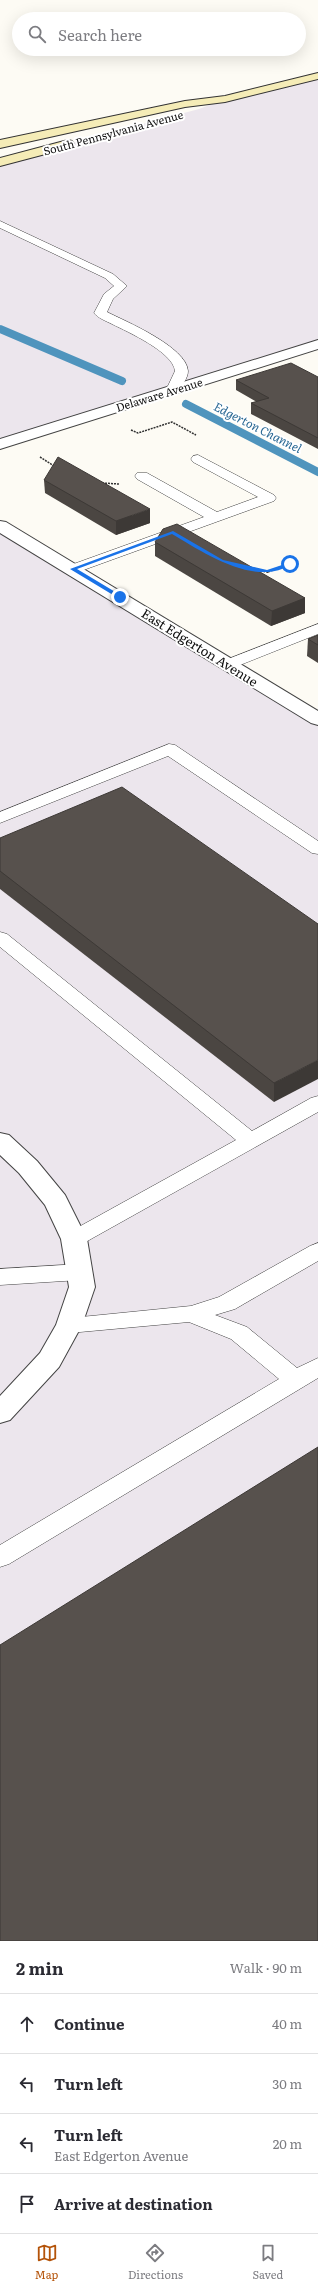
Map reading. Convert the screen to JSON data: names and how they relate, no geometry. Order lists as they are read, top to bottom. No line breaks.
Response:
{"streets":{"main road":["South Pennsylvania Avenue"],"street":["Delaware Avenue","East Edgerton Avenue"]},"water":["Edgerton Channel"],"page":{"search":"Search here","heading":["2 min","Walk · 90 m"],"list":[["Continue","40 m"],["Turn left","30 m"],["Turn left","East Edgerton Avenue","20 m"],"Arrive at destination"],"nav":["Map","Directions","Saved"]}}
